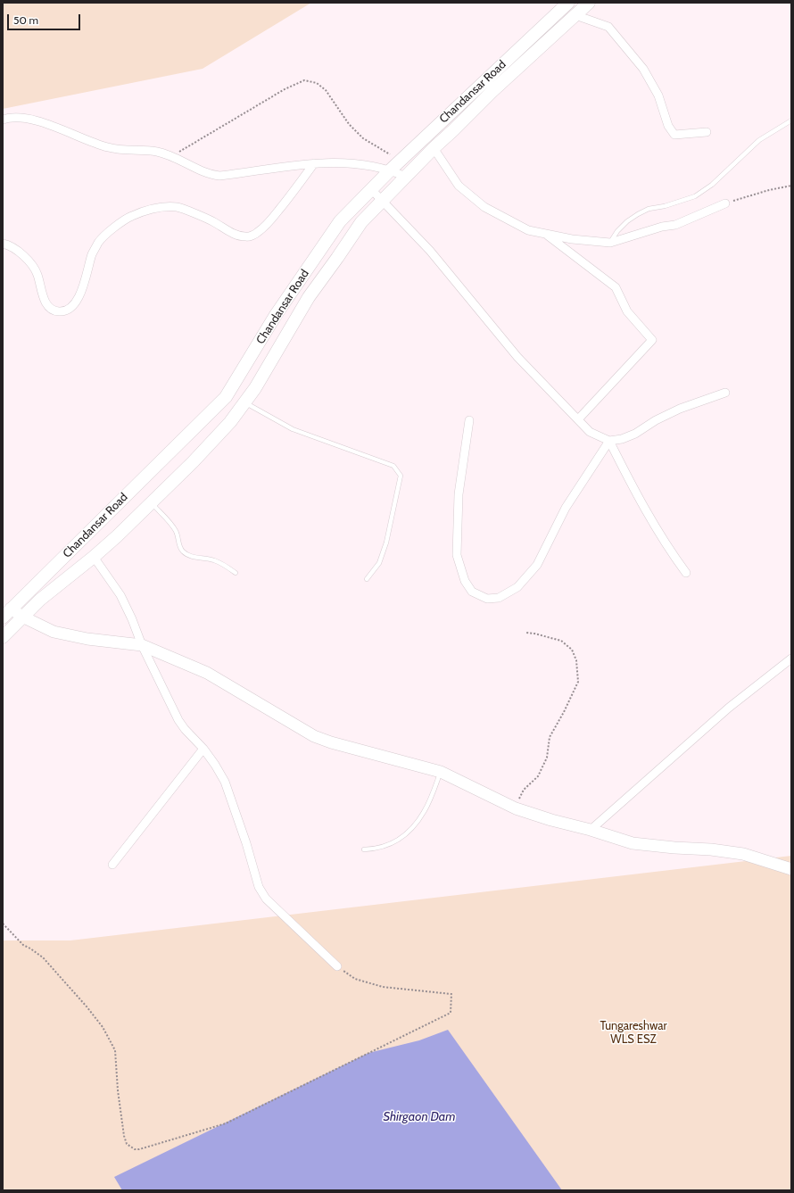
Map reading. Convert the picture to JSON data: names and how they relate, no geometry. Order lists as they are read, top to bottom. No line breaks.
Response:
{"streets":{"main road":["Chandansar Road"]},"water":["Shirgaon Dam"],"parks":["Tungareshwar WLS ESZ"],"scale_bar":"50 m"}
